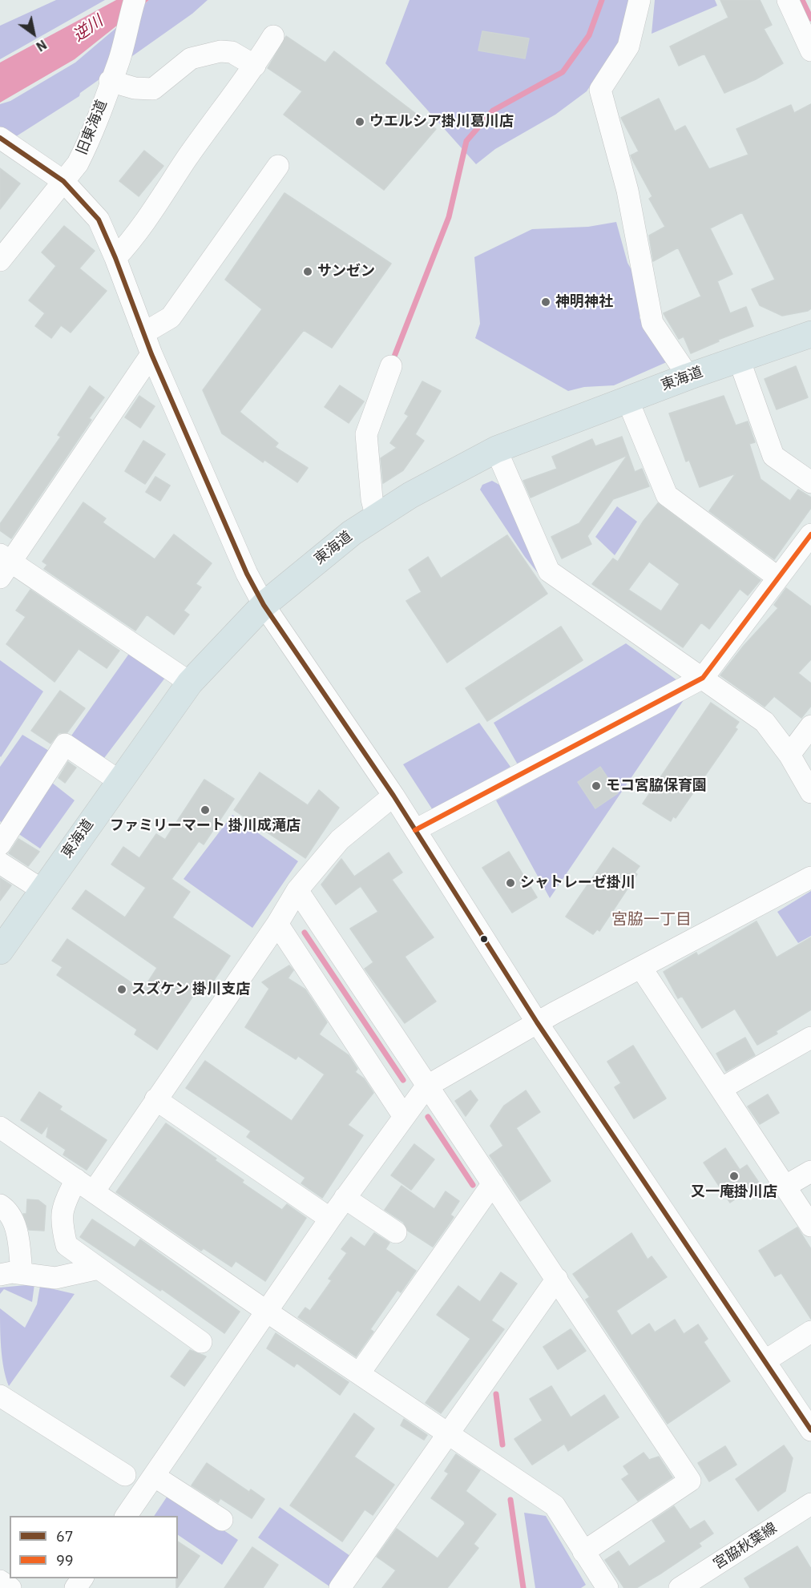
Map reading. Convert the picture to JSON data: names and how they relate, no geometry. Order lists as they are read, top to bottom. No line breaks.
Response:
{"streets":{"main road":["東海道"],"street":["旧東海道","宮脇秋葉線"]},"districts":["宮脇一丁目"],"water":["逆川"],"places":["ウエルシア掛川葛川店","サンゼン","神明神社","モコ宮脇保育園","ファミリーマート 掛川成滝店","シャトレーゼ掛川","スズケン 掛川支店","又一庵掛川店"],"lines":["transit line 67","transit line 99"],"legend":["67","99"],"north":"bottom right"}
